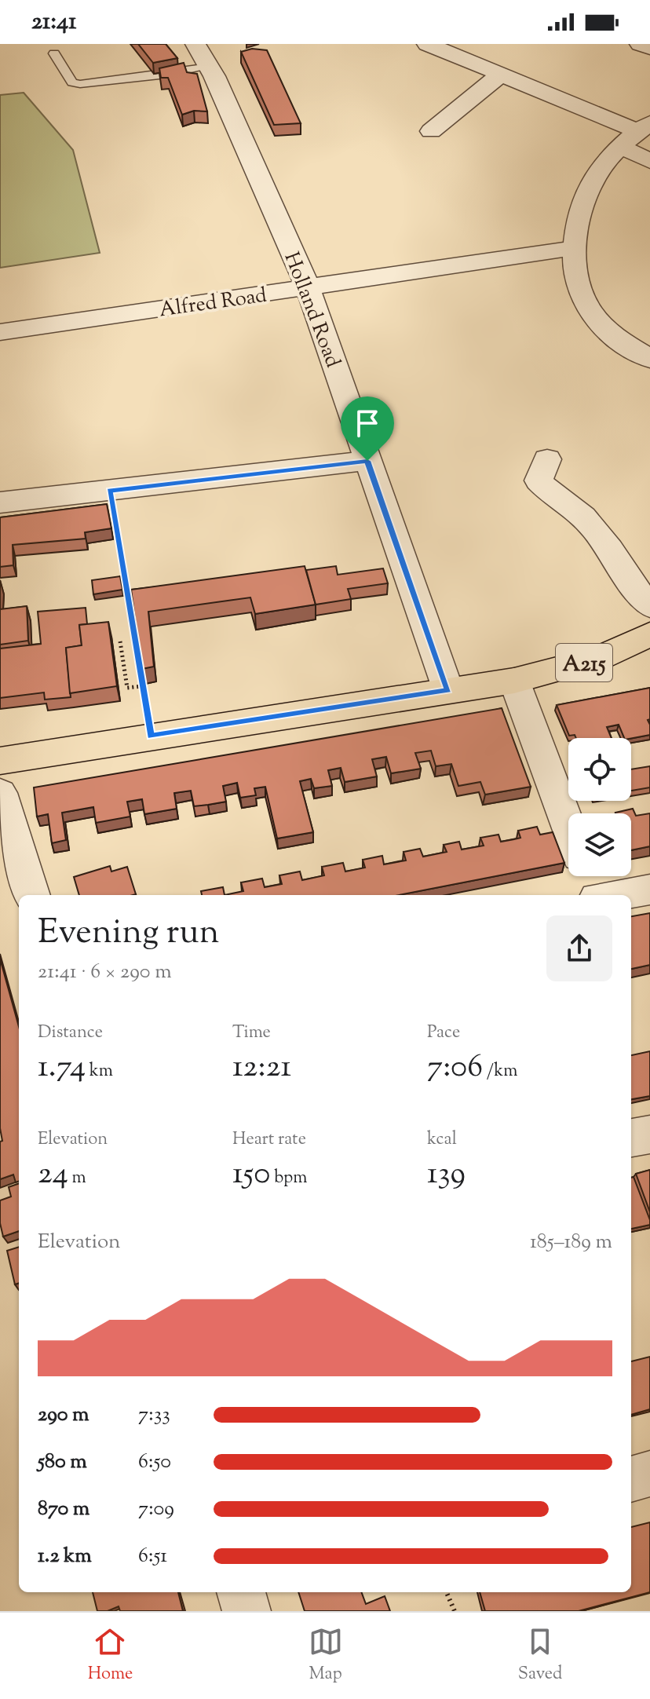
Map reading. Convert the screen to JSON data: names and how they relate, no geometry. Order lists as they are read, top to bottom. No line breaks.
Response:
{"streets":{"main road":["A215"],"street":["Alfred Road","Holland Road"]},"crossings":[["Alfred Road","Holland Road"],["Holland Road","A215"]],"page":{"status":"21:41","heading":["Evening run","21:41 · 6 × 290 m"],"stats":[["Distance","1.74 km"],["Time","12:21"],["Pace","7:06 /km"],["Elevation","24 m"],["Heart rate","150 bpm"],["kcal","139"]],"chart":["Elevation","185–189 m"],"list":[{"name":"290 m","note":"7:33"},{"name":"580 m","note":"6:50"},{"name":"870 m","note":"7:09"},{"name":"1.2 km","note":"6:51"}],"tabs":["Home","Map","Saved"]}}
